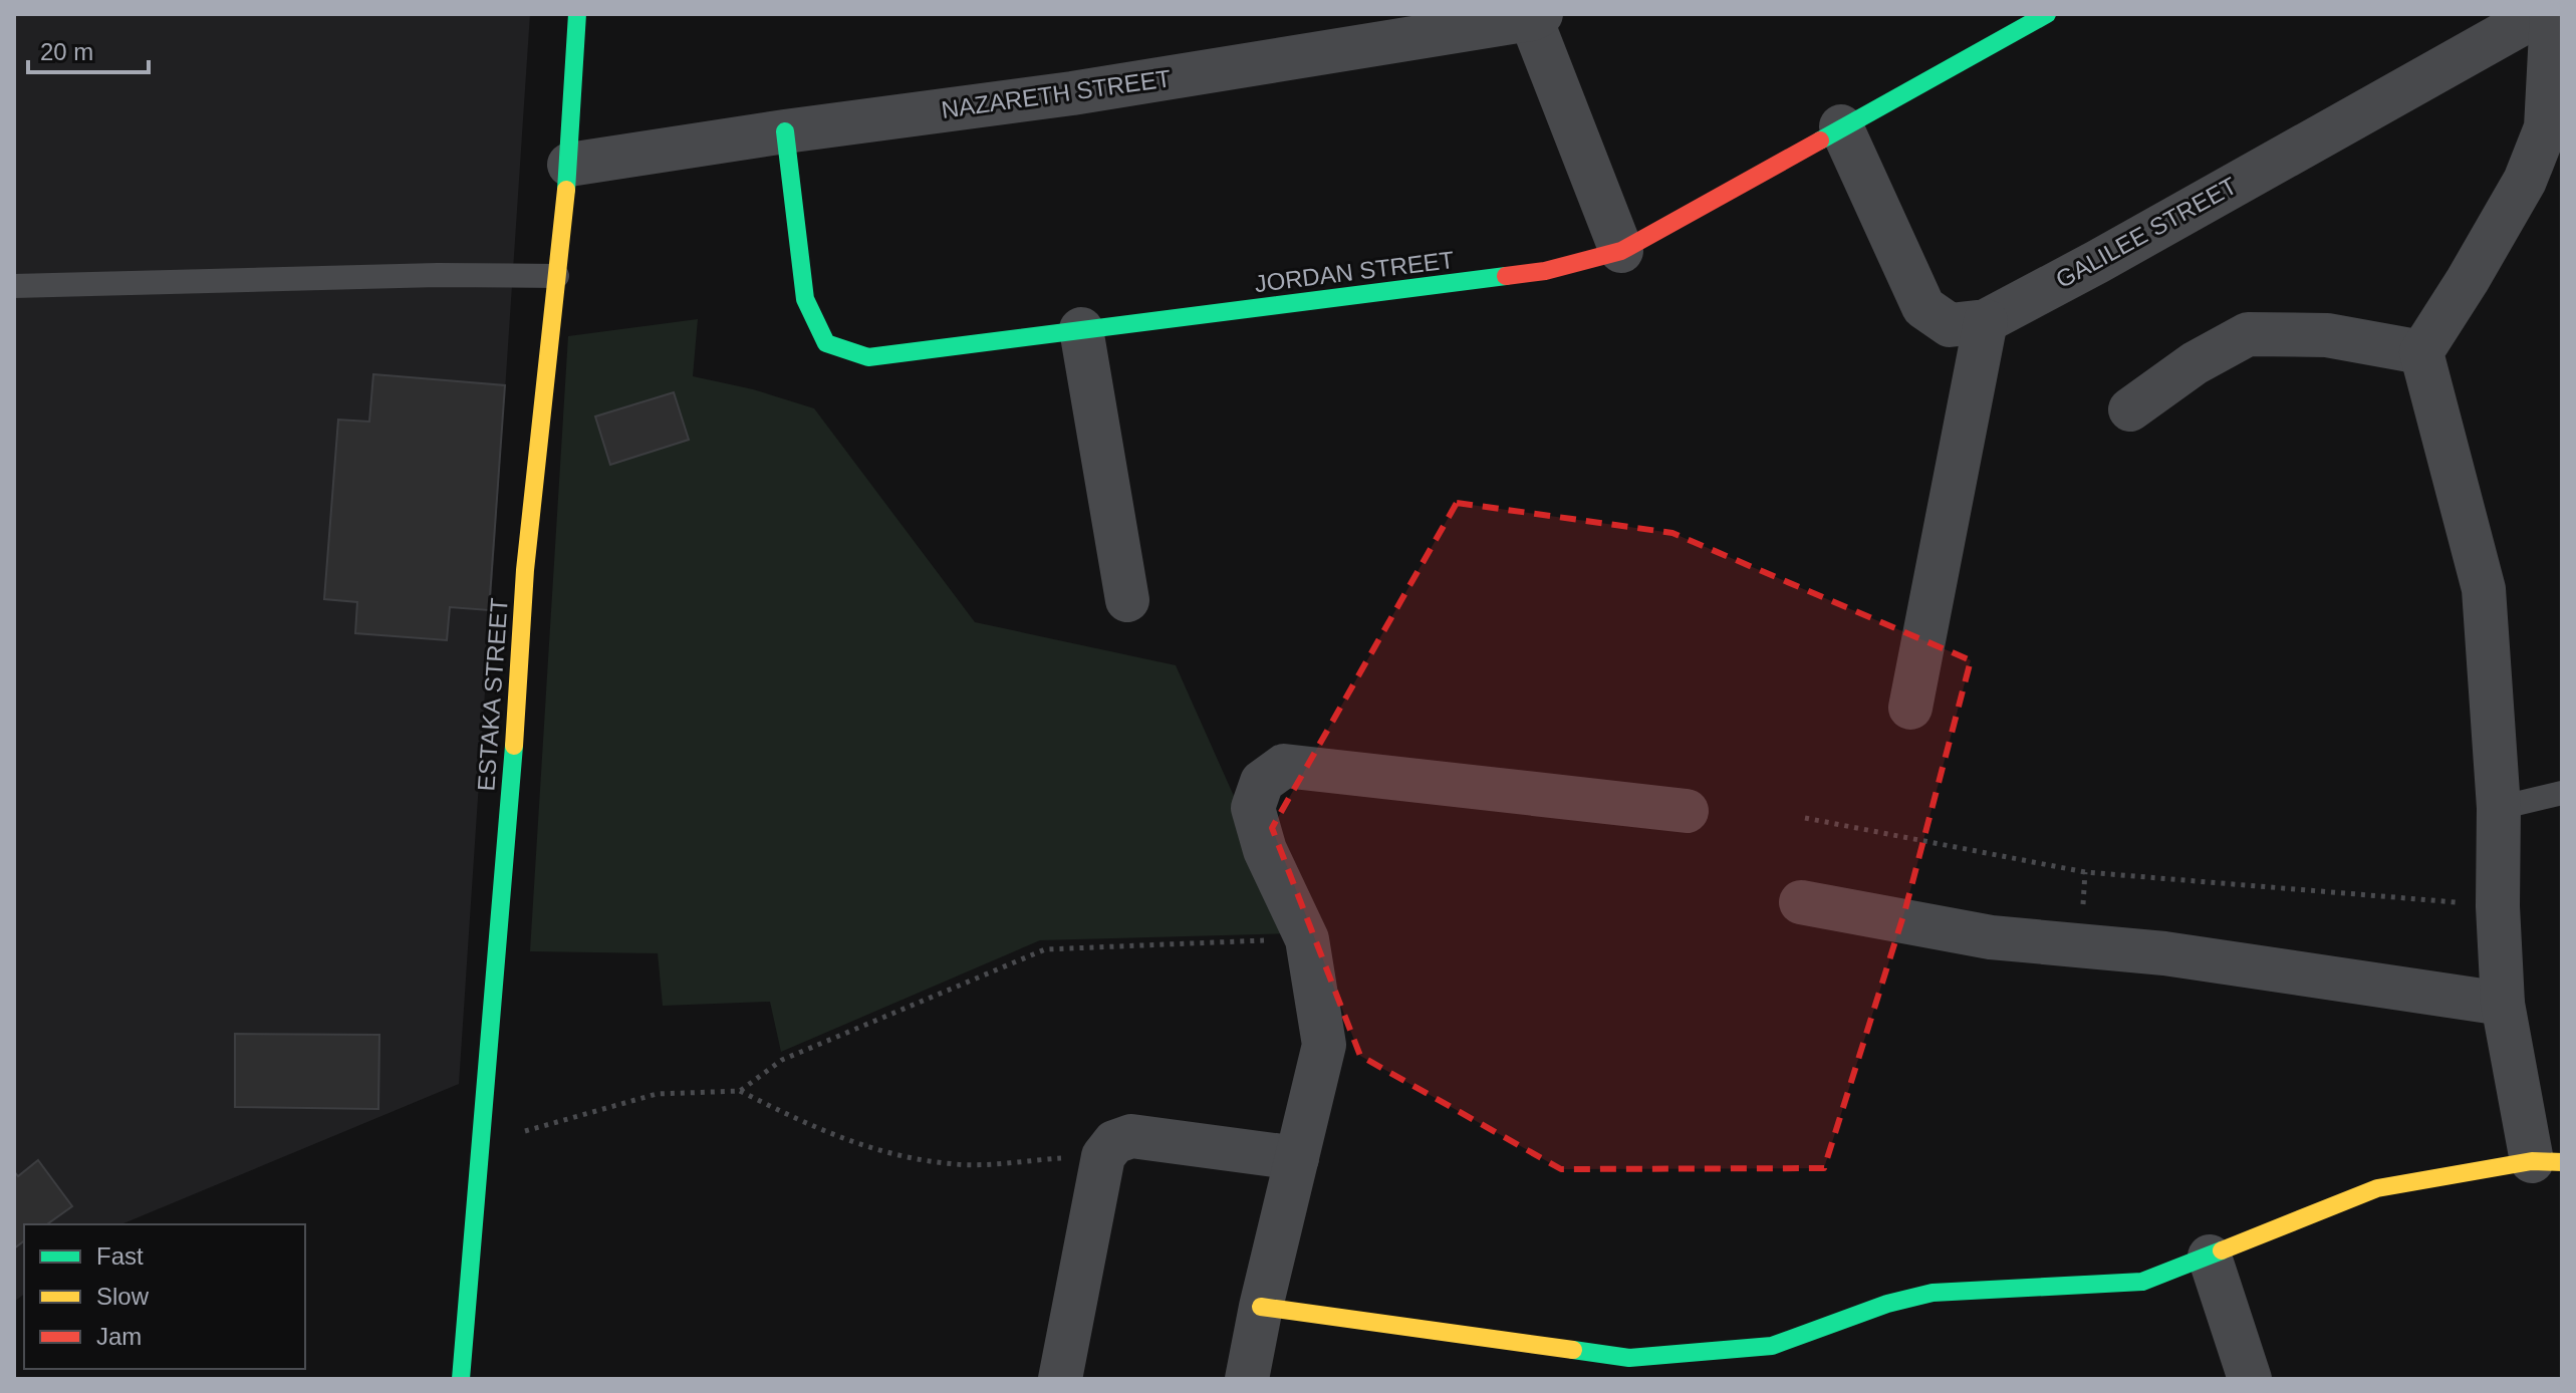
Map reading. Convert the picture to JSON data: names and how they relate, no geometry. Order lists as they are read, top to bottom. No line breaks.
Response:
{"streets":{"street":["NAZARETH STREET","GALILEE STREET","JORDAN STREET","ESTAKA STREET"]},"crossings":[["NAZARETH STREET","JORDAN STREET"],["NAZARETH STREET","ESTAKA STREET"],["GALILEE STREET","JORDAN STREET"]],"legend":["Fast","Slow","Jam"],"scale_bar":"20 m"}
